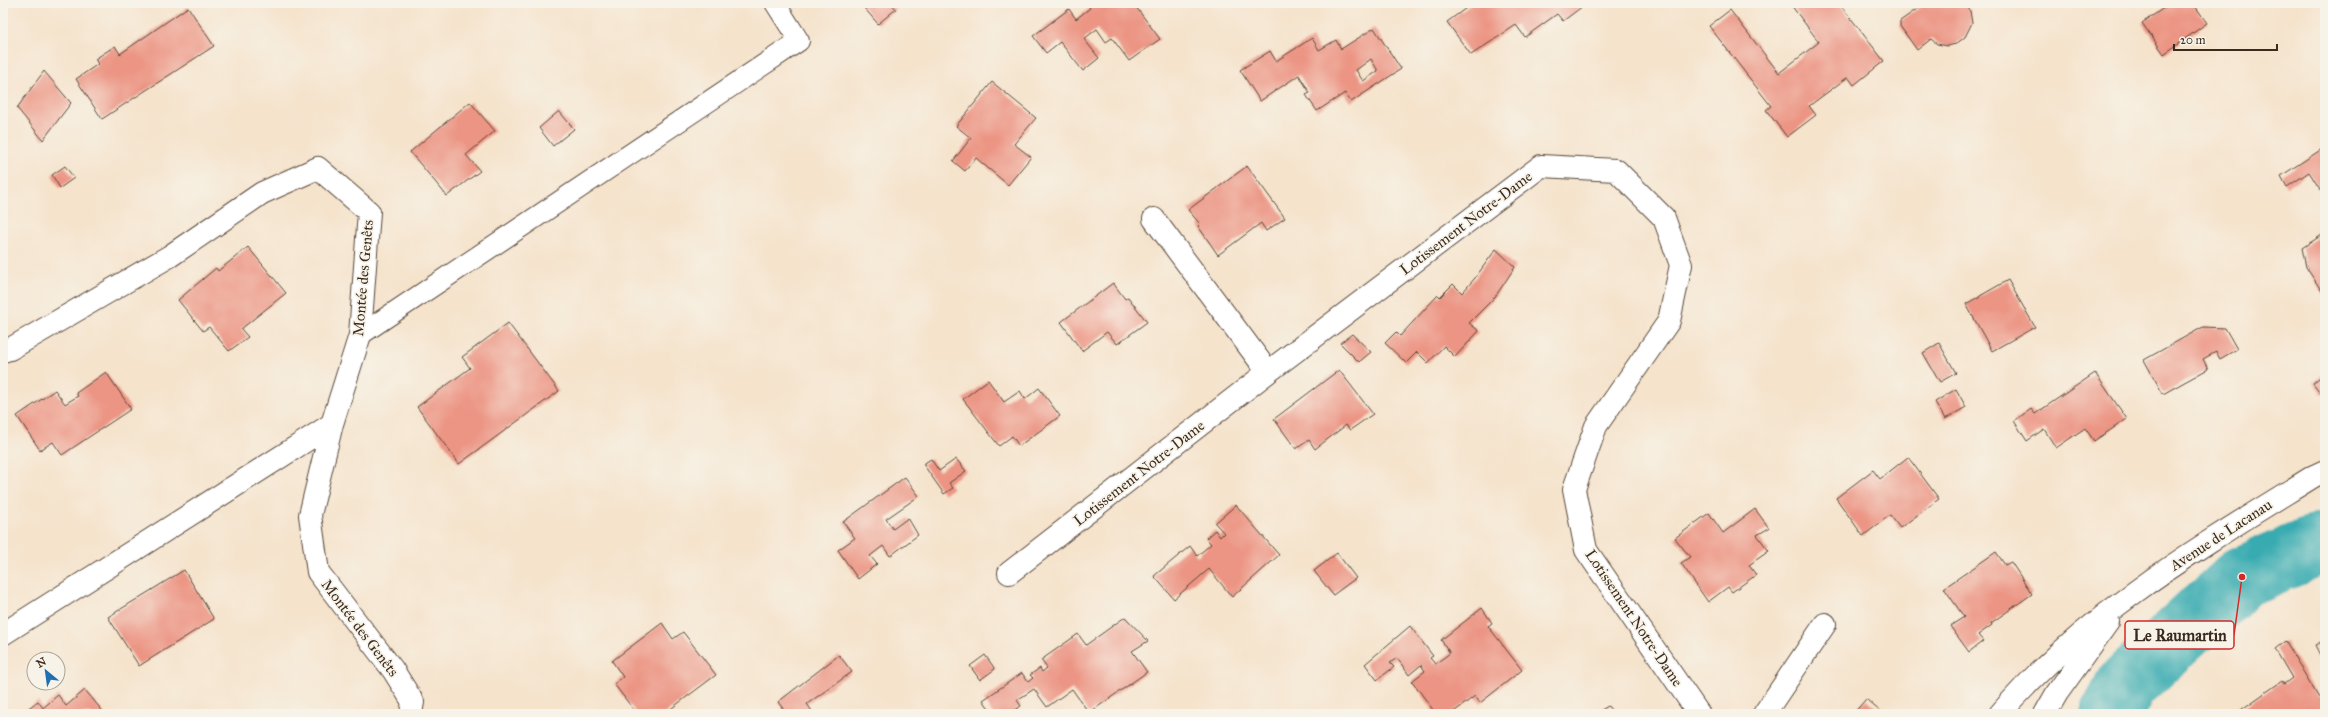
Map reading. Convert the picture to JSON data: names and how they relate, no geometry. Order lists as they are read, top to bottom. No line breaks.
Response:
{"streets":{"street":["Lotissement Notre-Dame","Montée des Genêts","Avenue de Lacanau"]},"places":["Le Raumartin"],"scale_bar":"20 m","north":"top left"}
